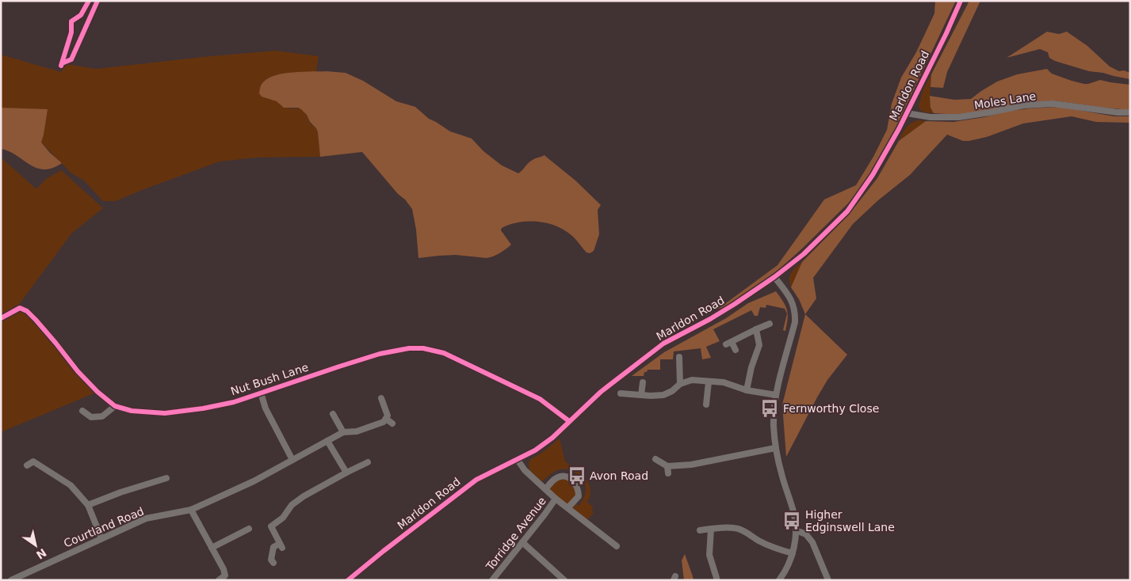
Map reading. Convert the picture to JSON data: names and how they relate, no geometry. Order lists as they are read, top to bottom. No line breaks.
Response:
{"streets":{"street":["Marldon Road","Moles Lane","Nut Bush Lane","Courtland Road","Torridge Avenue"]},"crossings":[["Marldon Road","Moles Lane"],["Marldon Road","Nut Bush Lane"]],"places":{"bus stop":["Fernworthy Close","Avon Road","Higher Edginswell Lane"]},"north":"bottom right"}
